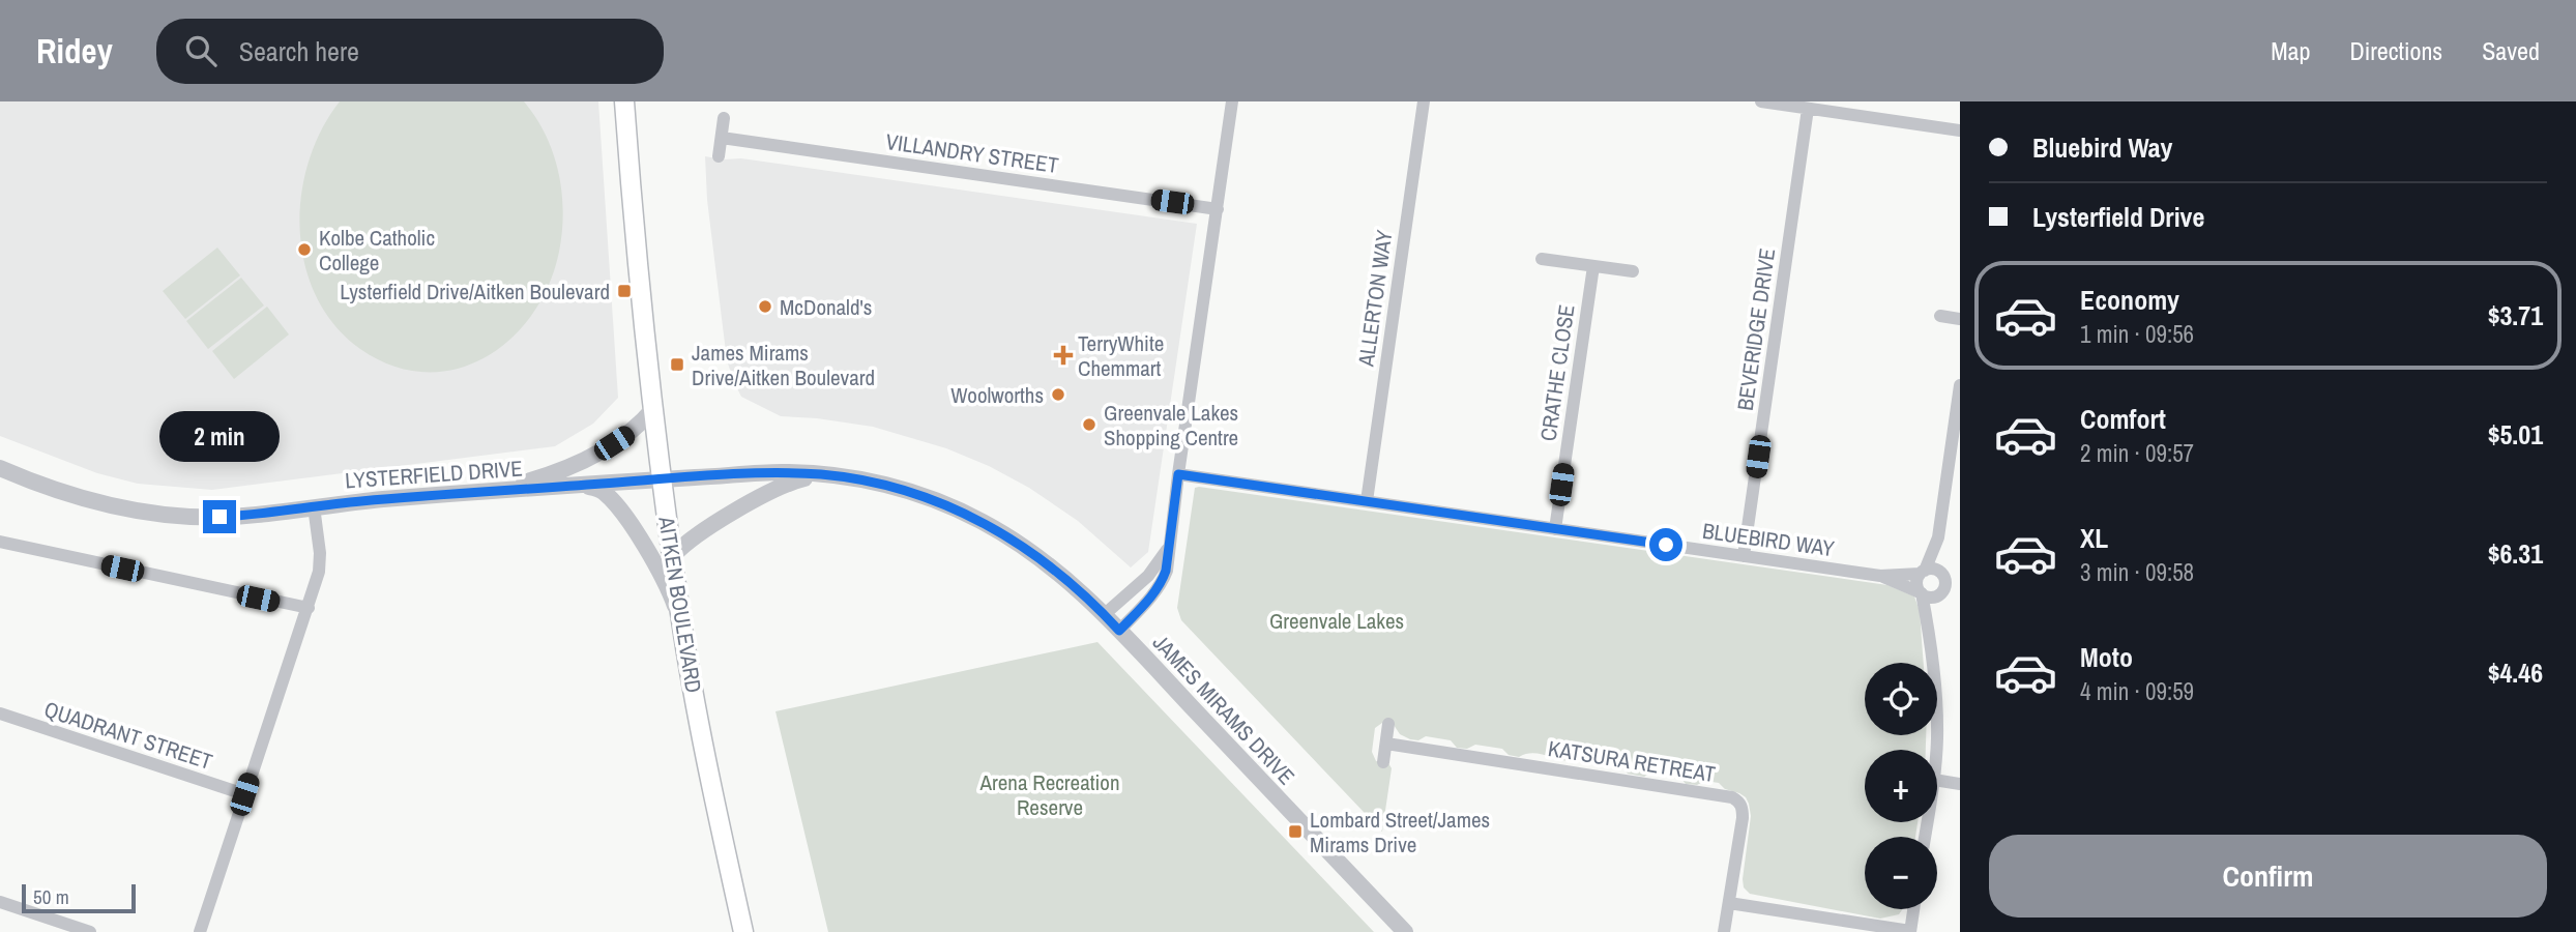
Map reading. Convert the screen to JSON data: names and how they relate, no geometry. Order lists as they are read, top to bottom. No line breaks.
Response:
{"streets":{"main road":["AITKEN BOULEVARD"],"street":["VILLANDRY STREET","ALLERTON WAY","BEVERIDGE DRIVE","CRATHE CLOSE","LYSTERFIELD DRIVE","BLUEBIRD WAY","JAMES MIRAMS DRIVE","QUADRANT STREET","KATSURA RETREAT"]},"crossings":[["ALLERTON WAY","BLUEBIRD WAY"],["BEVERIDGE DRIVE","BLUEBIRD WAY"],["CRATHE CLOSE","BLUEBIRD WAY"],["LYSTERFIELD DRIVE","AITKEN BOULEVARD"],["LYSTERFIELD DRIVE","JAMES MIRAMS DRIVE"],["AITKEN BOULEVARD","JAMES MIRAMS DRIVE"]],"parks":["Greenvale Lakes","Arena Recreation Reserve"],"places":{"other":["Kolbe Catholic College","McDonald's","Woolworths","Greenvale Lakes Shopping Centre"],"transit":["Lysterfield Drive/Aitken Boulevard","James Mirams Drive/Aitken Boulevard","Lombard Street/James Mirams Drive"],"health":["TerryWhite Chemmart"]},"scale_bar":"50 m","page":{"header":"Ridey","search":"Search here","nav":["Map","Directions","Saved"],"banner":["Bluebird Way","Lysterfield Drive"],"list":[{"name":"Economy","note":"1 min · 09:56","value":"$3.71"},{"name":"Comfort","note":"2 min · 09:57","value":"$5.01"},{"name":"XL","note":"3 min · 09:58","value":"$6.31"},{"name":"Moto","note":"4 min · 09:59","value":"$4.46"}],"bubble":"2 min","map_buttons":["+","−"],"buttons":"Confirm","scale":"50 m"}}
